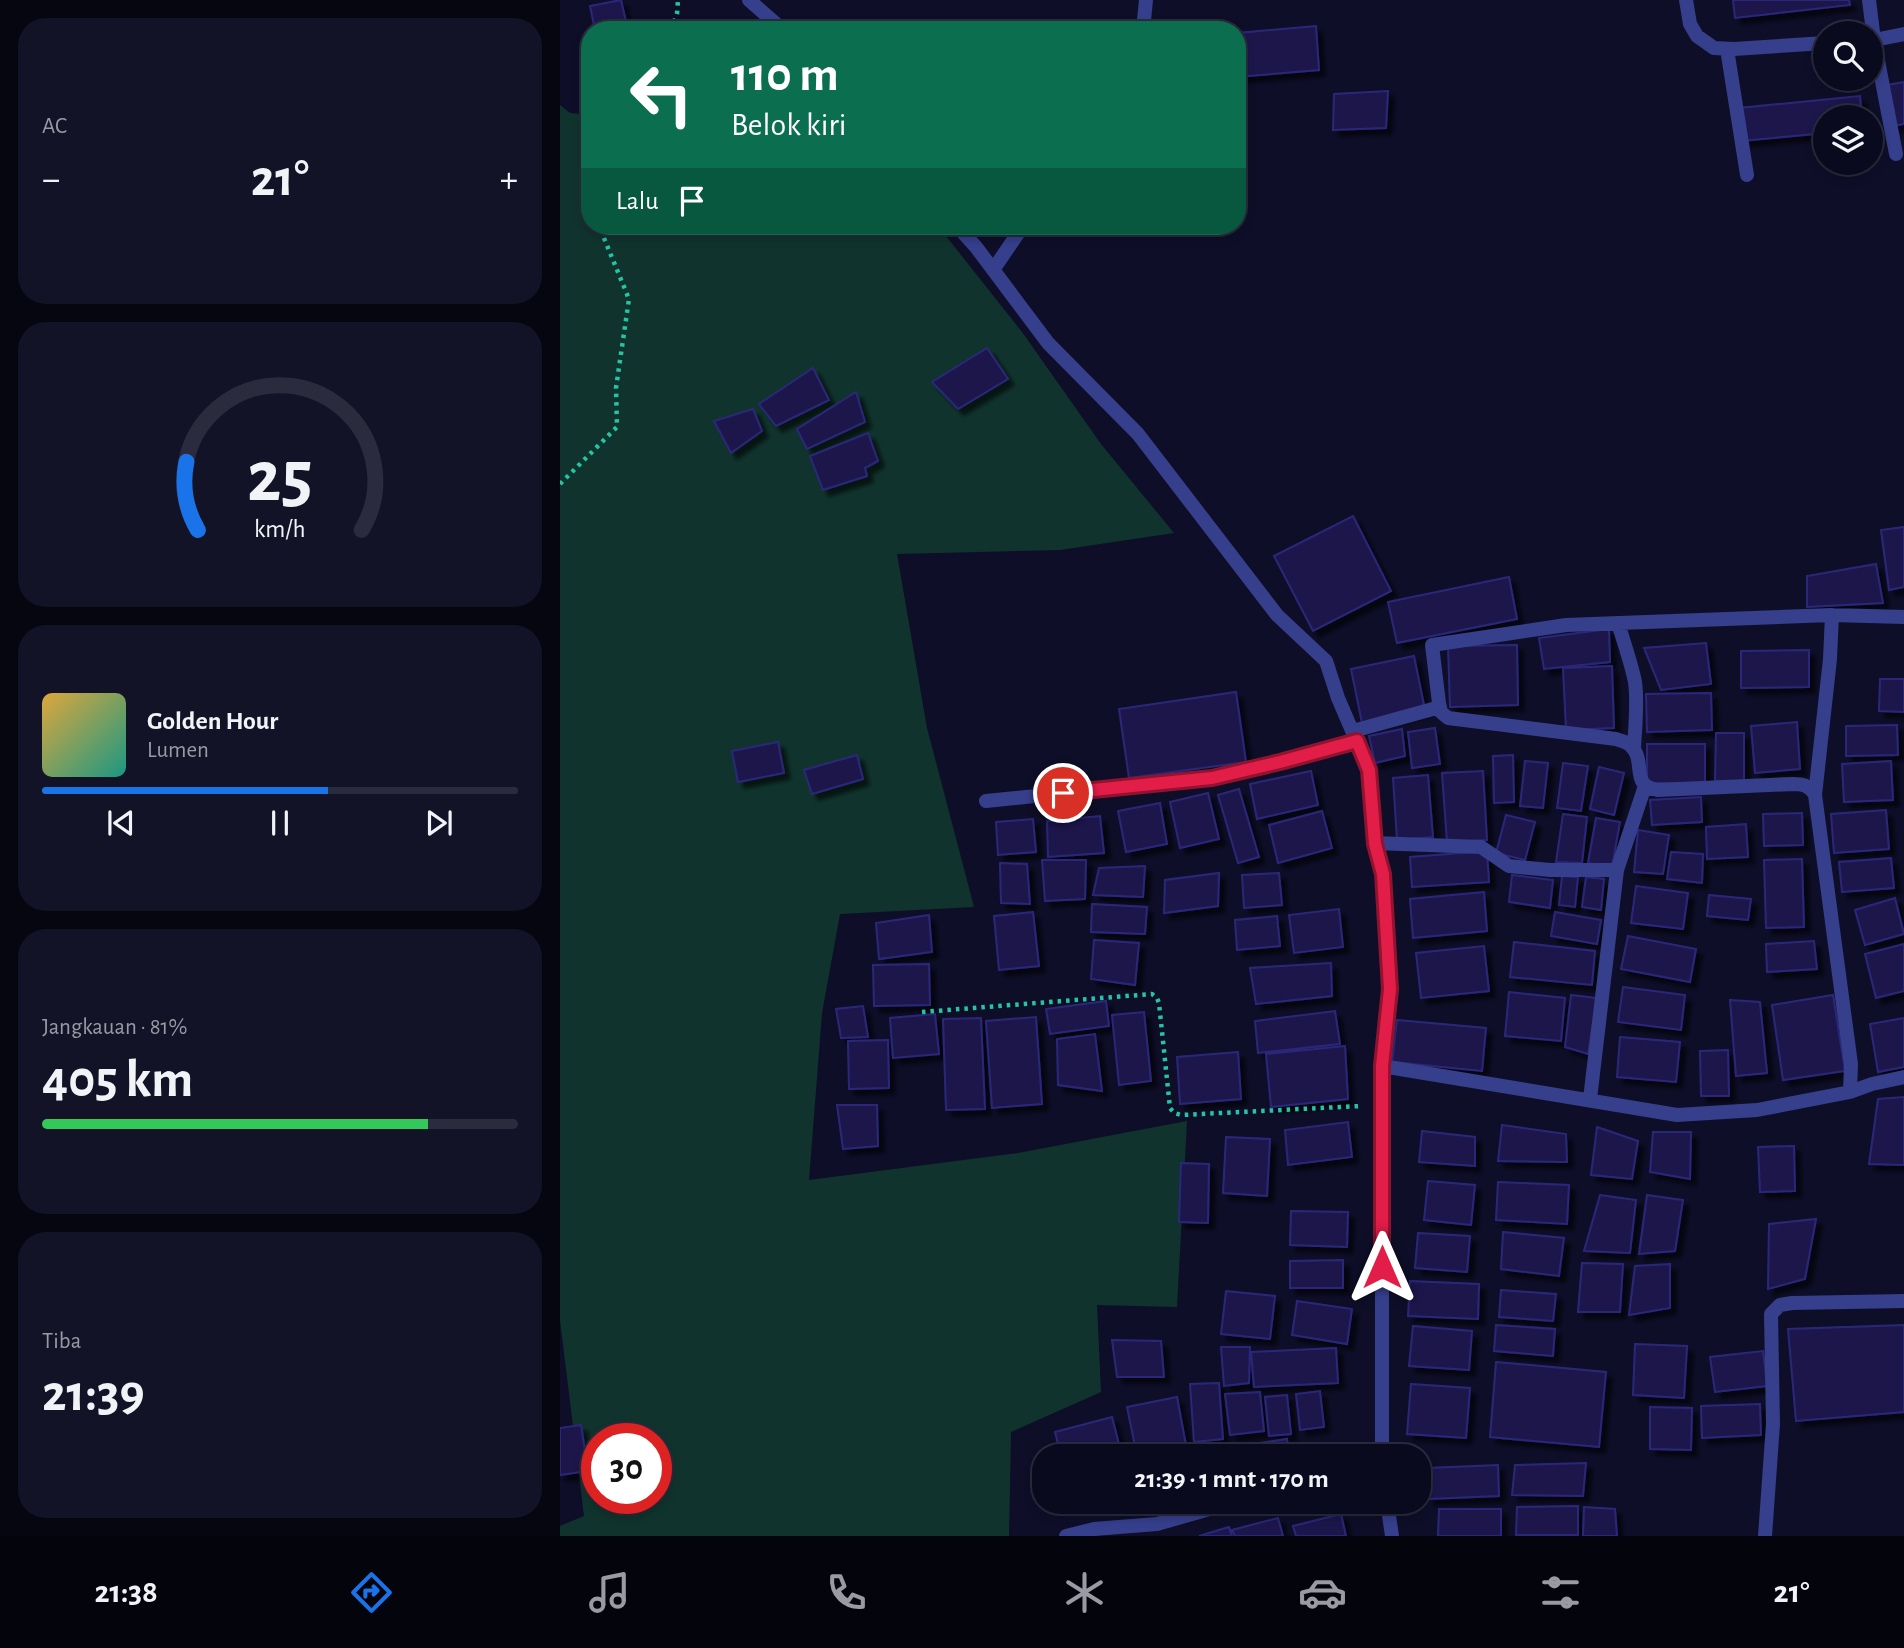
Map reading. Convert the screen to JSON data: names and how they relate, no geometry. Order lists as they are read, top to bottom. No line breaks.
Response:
{"page":{"tile":["AC",["Jangkauan · 81%","405 km"],["Tiba","21:39"]],"turn":["110 m","Belok kiri"],"heat":["−","21°","+"],"then":"Lalu","song":["Golden Hour","Lumen"],"limit":"30","trip":"21:39 · 1 mnt · 170 m","tabs":["21:38","21°"],"gauge":["25","km/h"]}}
